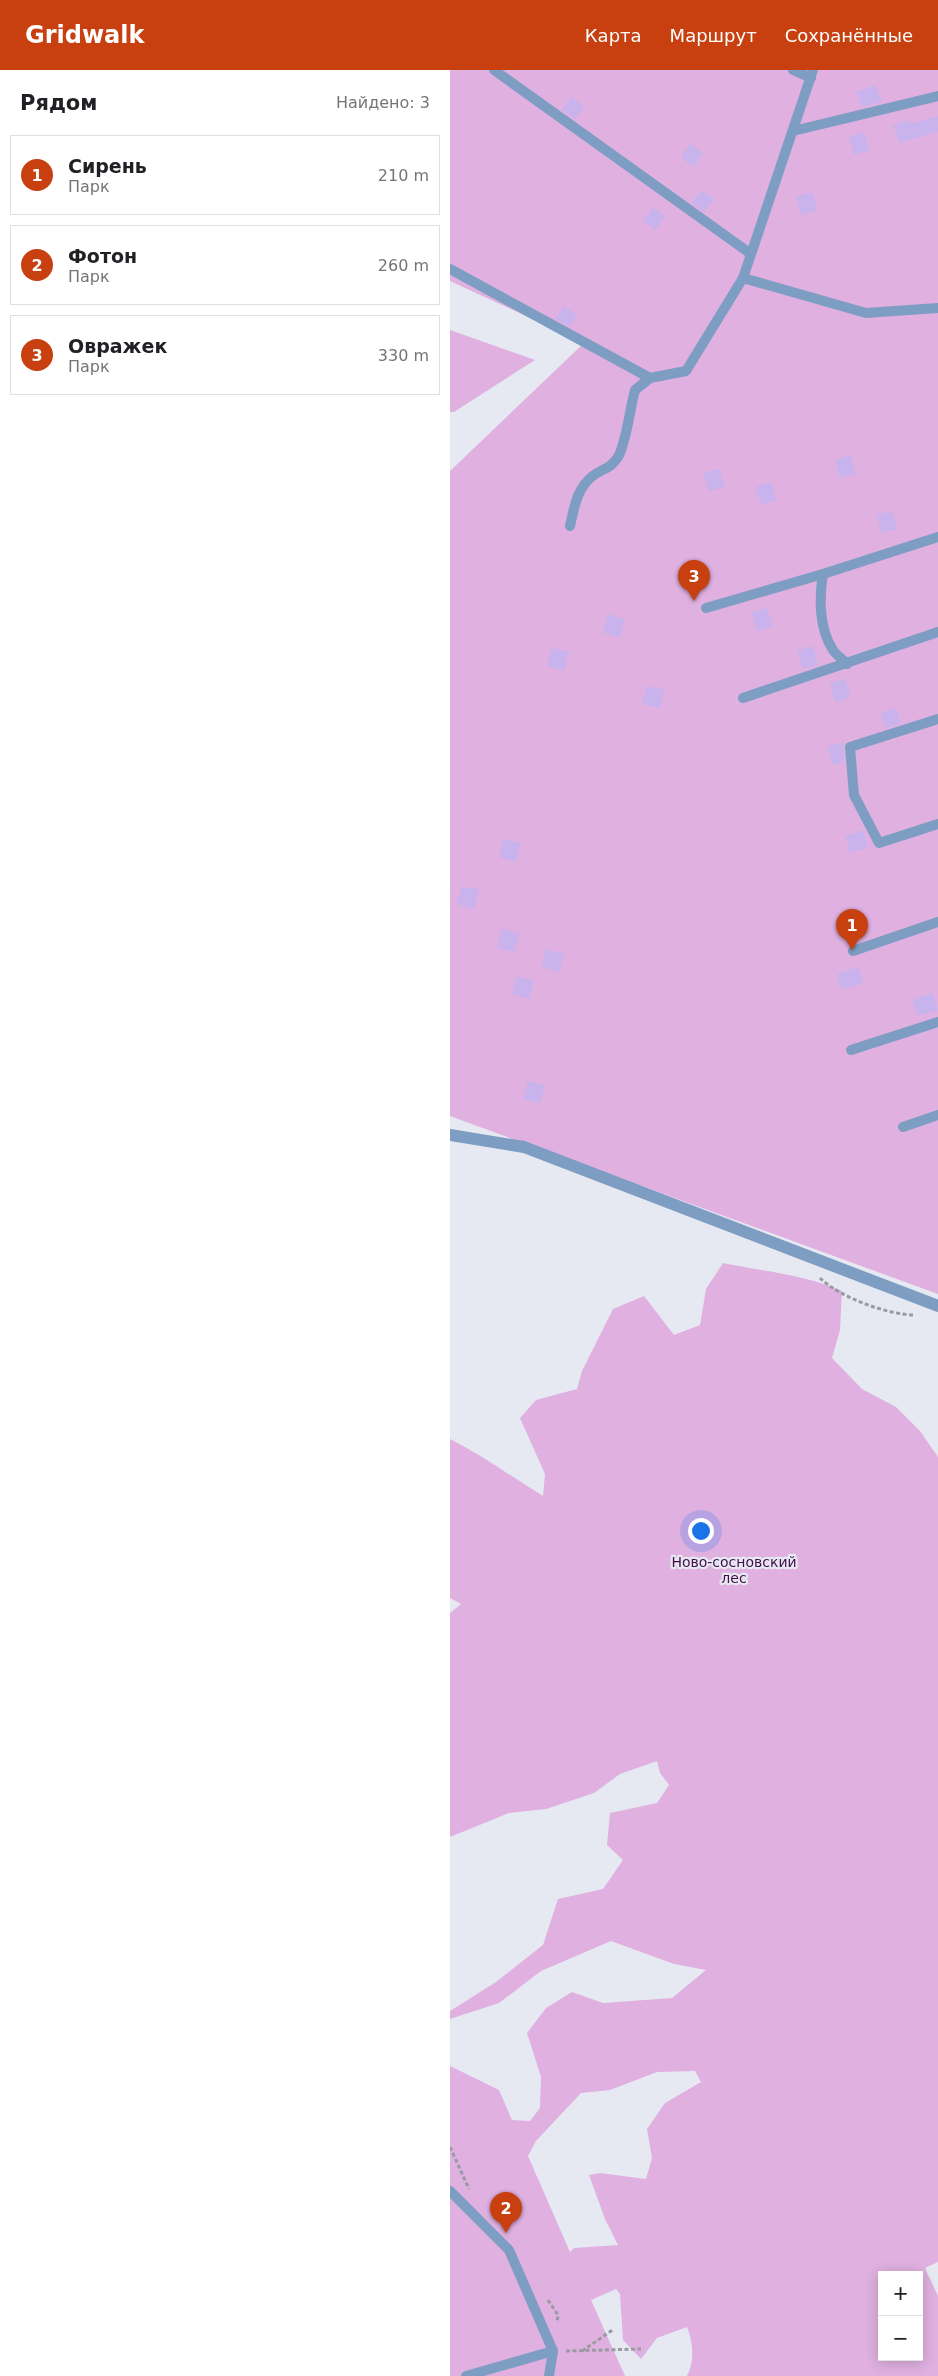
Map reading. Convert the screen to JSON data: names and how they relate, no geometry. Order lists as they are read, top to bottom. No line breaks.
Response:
{"parks":["Ново-сосновский лес"],"page":{"header":"Gridwalk","nav":["Карта","Маршрут","Сохранённые"],"heading":["Рядом","Найдено: 3"],"list":[{"mark":"1","name":"Сирень","note":"Парк","value":"210 m"},{"mark":"2","name":"Фотон","note":"Парк","value":"260 m"},{"mark":"3","name":"Овражек","note":"Парк","value":"330 m"}],"pins":["3","1","2"],"map_buttons":["+","−"]}}
